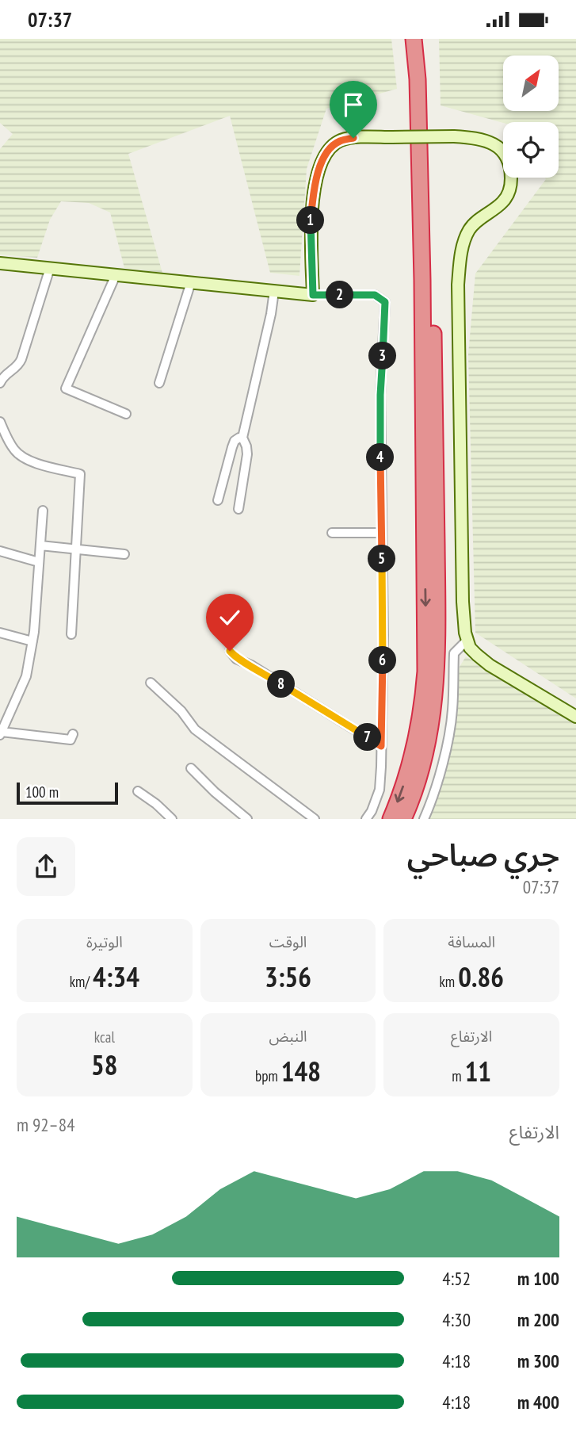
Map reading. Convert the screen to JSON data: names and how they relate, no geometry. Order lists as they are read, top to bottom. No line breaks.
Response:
{"scale_bar":"100 m","north":"top right","page":{"status":"07:37","pins":["1","2","3","4","5","6","8","7"],"scale":"100 m","heading":["جري صباحي","07:37"],"stats":[["المسافة","0.86 km"],["الوقت","3:56"],["الوتيرة","4:34 /km"],["الارتفاع","11 m"],["النبض","148 bpm"],["kcal","58"]],"chart":["الارتفاع","84–92 m"],"list":[{"name":"100 m","note":"4:52"},{"name":"200 m","note":"4:30"},{"name":"300 m","note":"4:18"},{"name":"400 m","note":"4:18"}]}}
